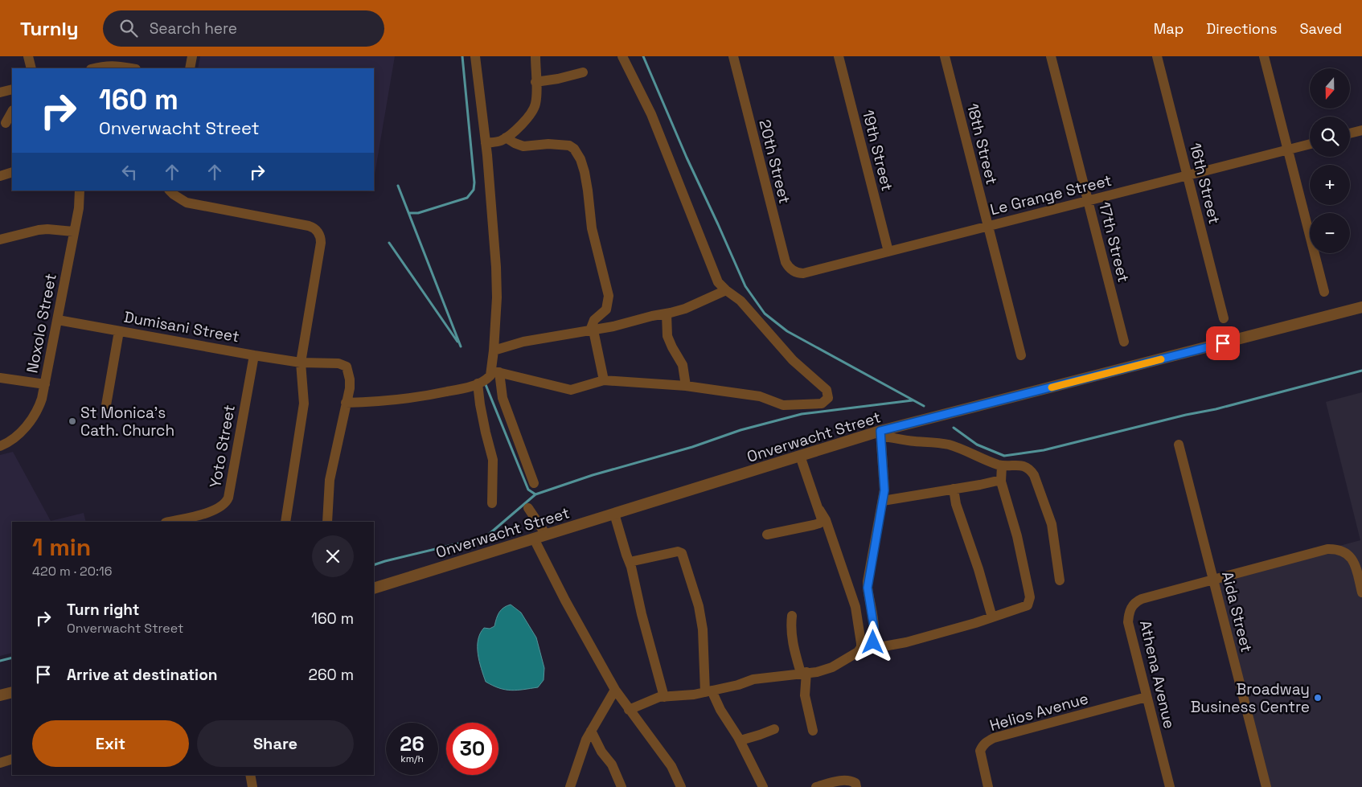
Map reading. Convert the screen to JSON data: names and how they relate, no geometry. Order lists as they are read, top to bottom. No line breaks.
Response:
{"streets":{"street":["18th Street","19th Street","20th Street","16th Street","Le Grange Street","17th Street","Noxolo Street","Dumisani Street","Onverwacht Street","Yoto Street","Aida Street","Athena Avenue","Helios Avenue"]},"crossings":[["18th Street","Le Grange Street"],["19th Street","Le Grange Street"],["20th Street","Le Grange Street"],["16th Street","Le Grange Street"],["Le Grange Street","17th Street"],["Noxolo Street","Dumisani Street"],["Dumisani Street","Yoto Street"],["Aida Street","Athena Avenue"],["Athena Avenue","Helios Avenue"]],"places":["St Monica's Cath. Church","Broadway Business Centre"],"north":"bottom","page":{"header":"Turnly","search":"Search here","nav":["Map","Directions","Saved"],"map_buttons":["+","−"],"turn":["160 m","Onverwacht Street"],"heading":["1 min","420 m · 20:16"],"list":[{"name":"Turn right","note":"Onverwacht Street","value":"160 m"},{"name":"Arrive at destination","value":"260 m"}],"buttons":["Exit","Share"],"speed":"26 km/h","limit":"30"}}
